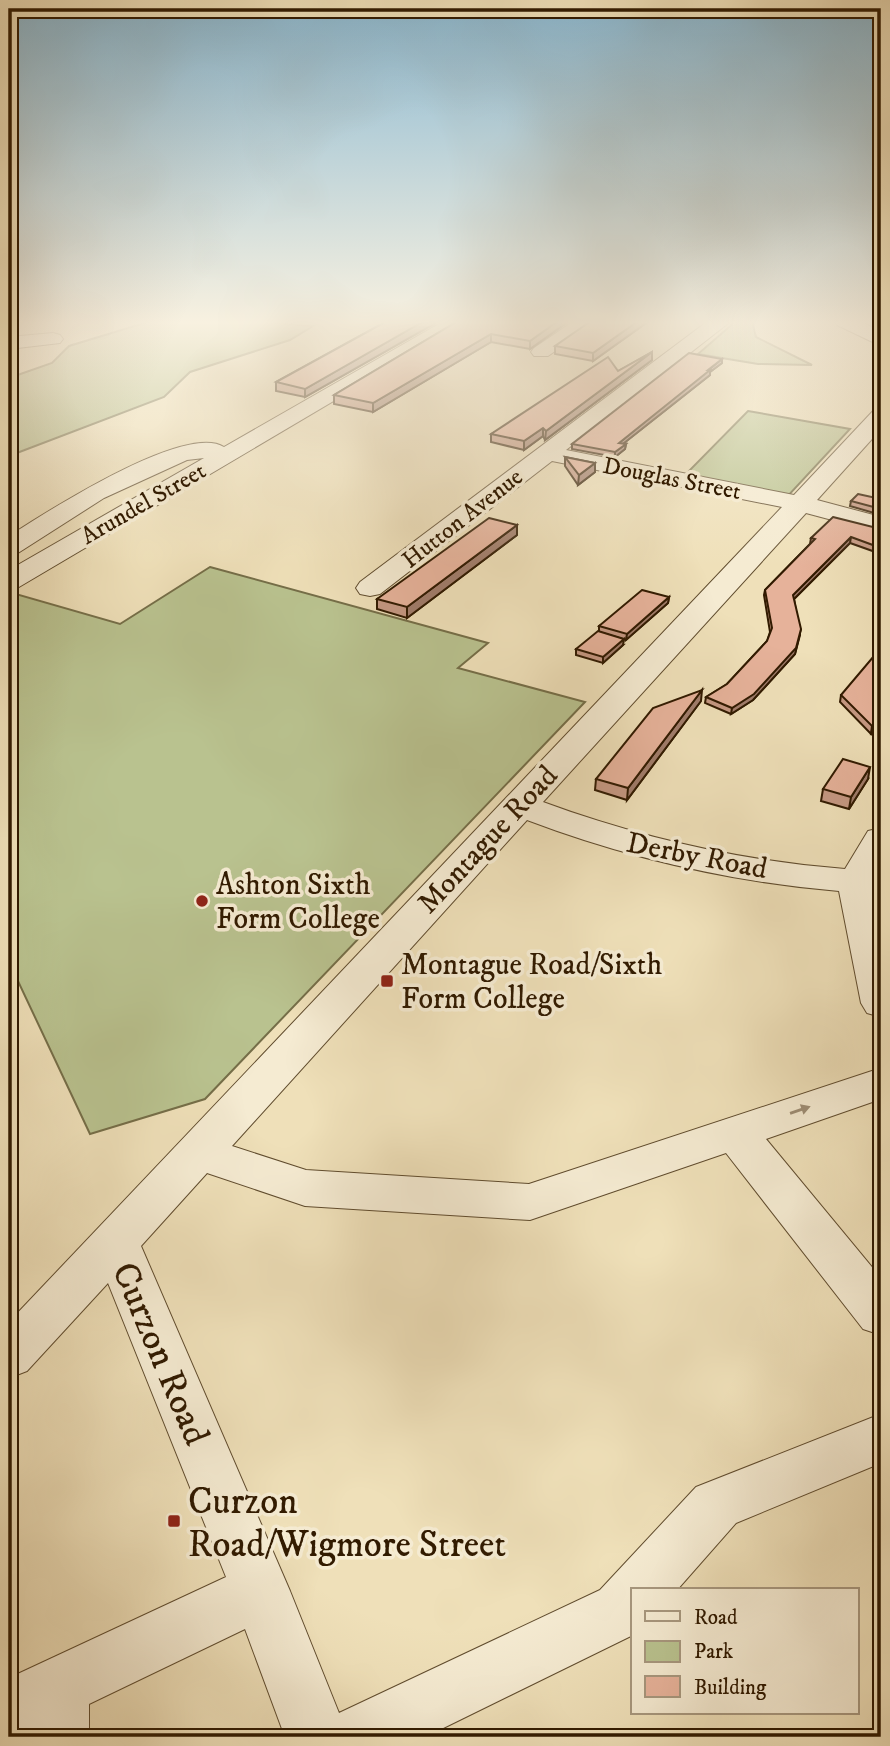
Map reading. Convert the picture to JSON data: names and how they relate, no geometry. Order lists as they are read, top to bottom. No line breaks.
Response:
{"streets":{"street":["Douglas Street","Arundel Street","Hutton Avenue","Montague Road","Derby Road","Curzon Road"]},"crossings":[["Douglas Street","Hutton Avenue"],["Douglas Street","Montague Road"],["Montague Road","Derby Road"],["Montague Road","Curzon Road"]],"places":{"other":["Ashton Sixth Form College"],"transit":["Montague Road/Sixth Form College","Curzon Road/Wigmore Street"]},"legend":["Road","Park","Building"]}
